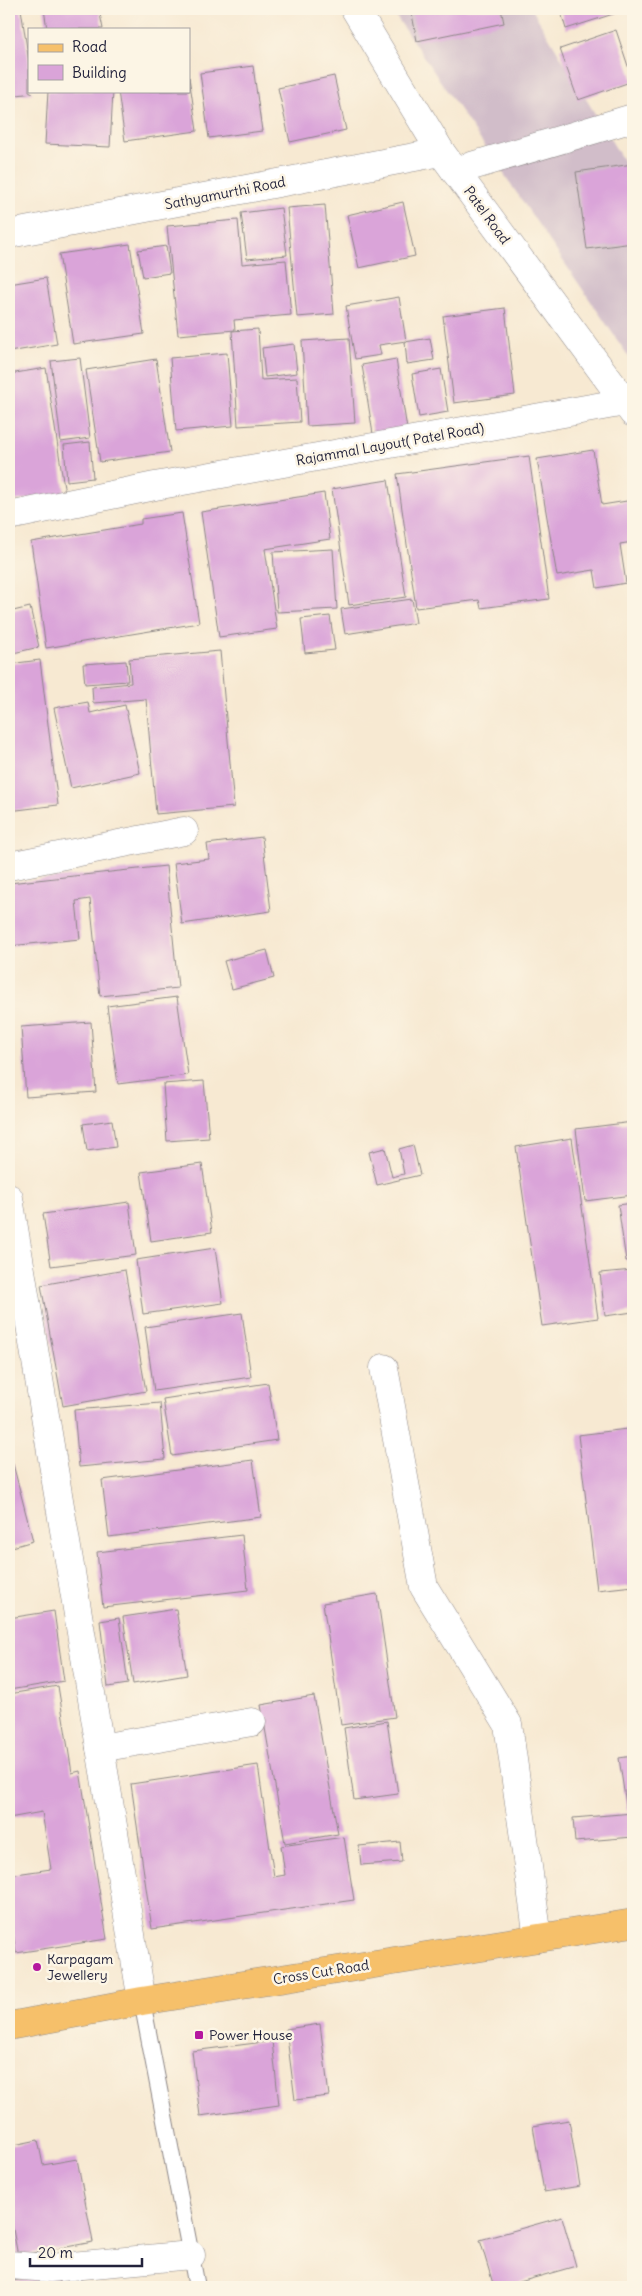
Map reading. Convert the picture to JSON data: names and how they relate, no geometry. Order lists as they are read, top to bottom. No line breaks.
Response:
{"streets":{"main road":["Cross Cut Road"],"street":["Sathyamurthi Road","Patel Road","Rajammal Layout( Patel Road)"]},"crossings":[["Sathyamurthi Road","Patel Road"],["Patel Road","Rajammal Layout( Patel Road)"]],"places":{"other":["Karpagam Jewellery"],"transit":["Power House"]},"legend":["Road","Building"],"scale_bar":"20 m"}
